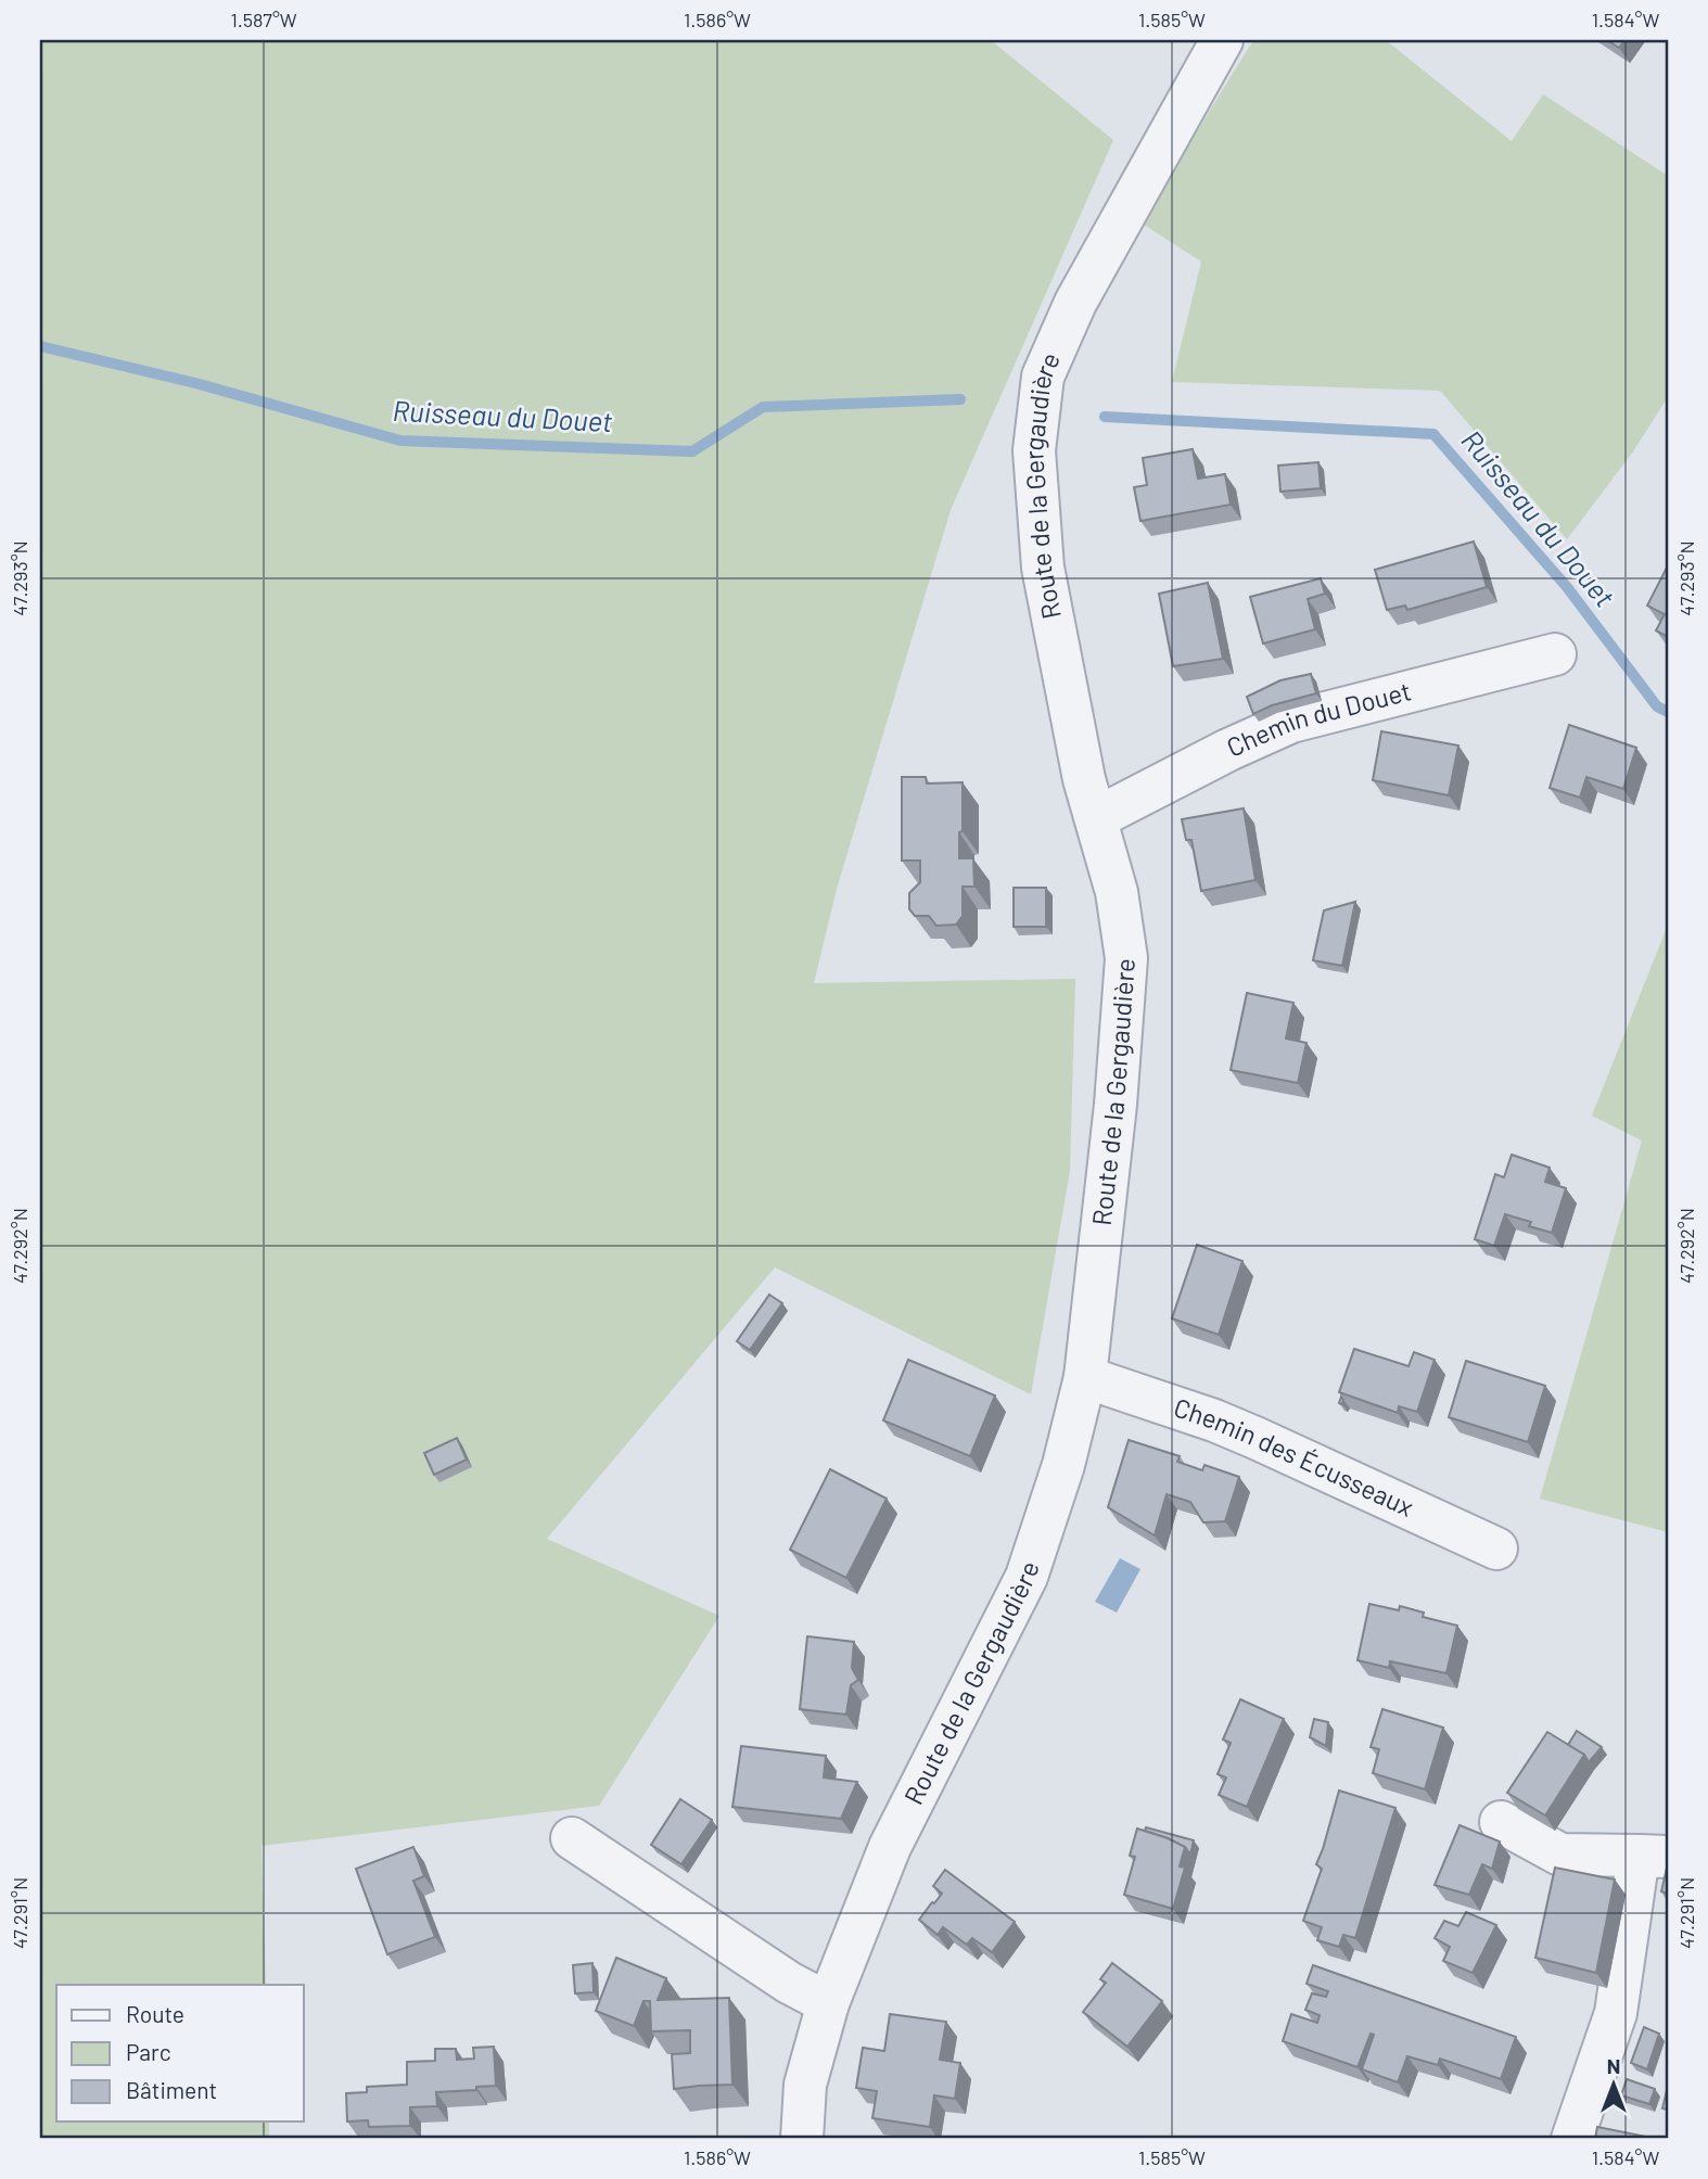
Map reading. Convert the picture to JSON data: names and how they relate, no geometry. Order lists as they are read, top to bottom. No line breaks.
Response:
{"streets":{"street":["Route de la Gergaudière","Chemin du Douet","Chemin des Écusseaux"]},"crossings":[["Route de la Gergaudière","Chemin du Douet"],["Route de la Gergaudière","Chemin des Écusseaux"]],"water":["Ruisseau du Douet"],"legend":["Route","Parc","Bâtiment"],"north":"top","coordinates":["1.587°W","1.586°W","1.585°W","1.584°W","47.293°N","47.292°N","47.291°N"]}
